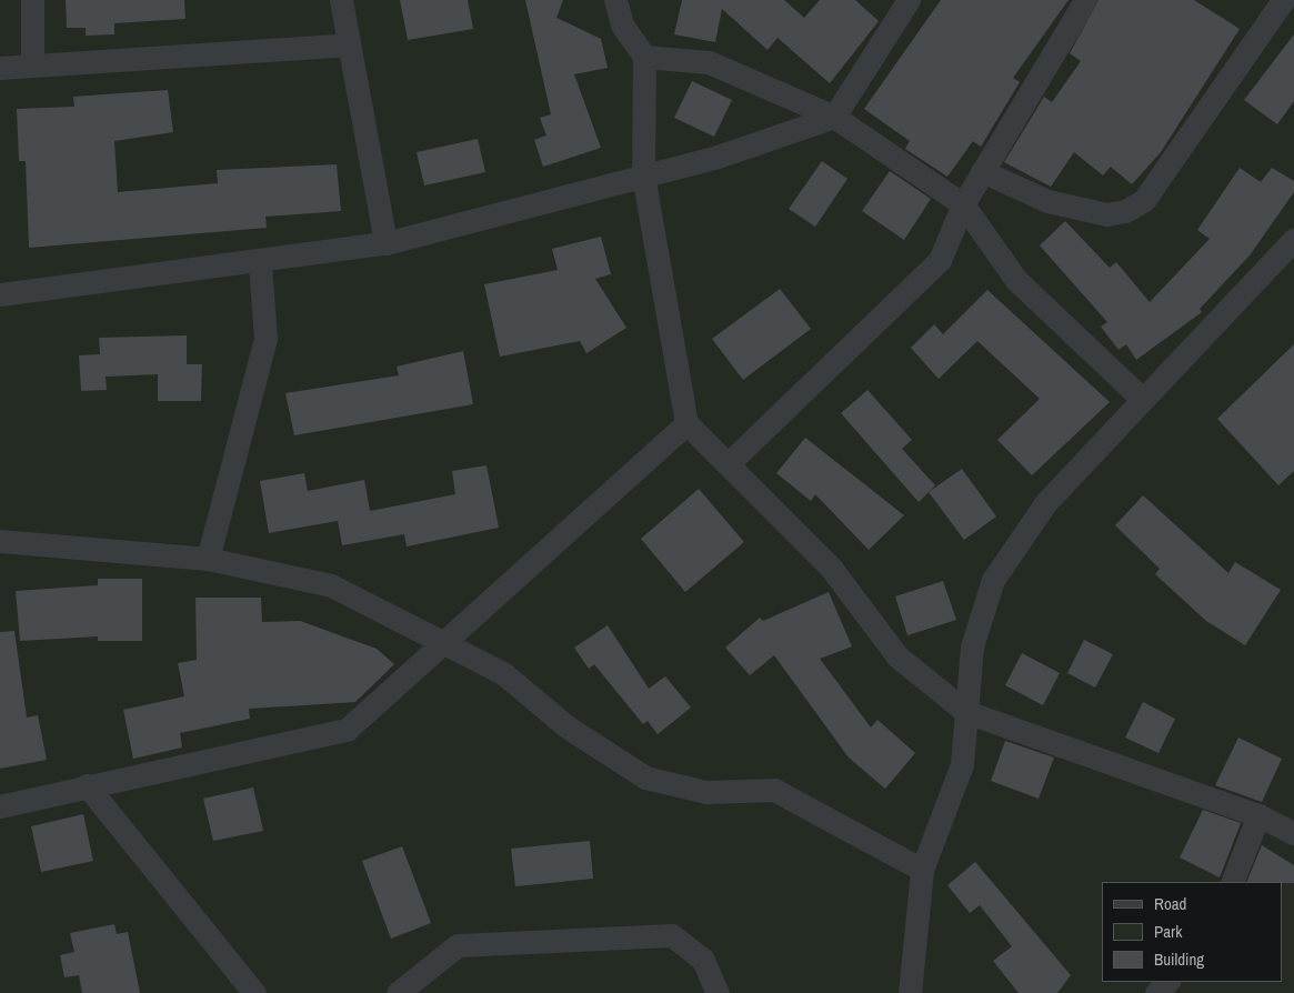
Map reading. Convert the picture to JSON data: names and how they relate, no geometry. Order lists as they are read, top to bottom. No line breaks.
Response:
{"legend":["Road","Park","Building"]}
